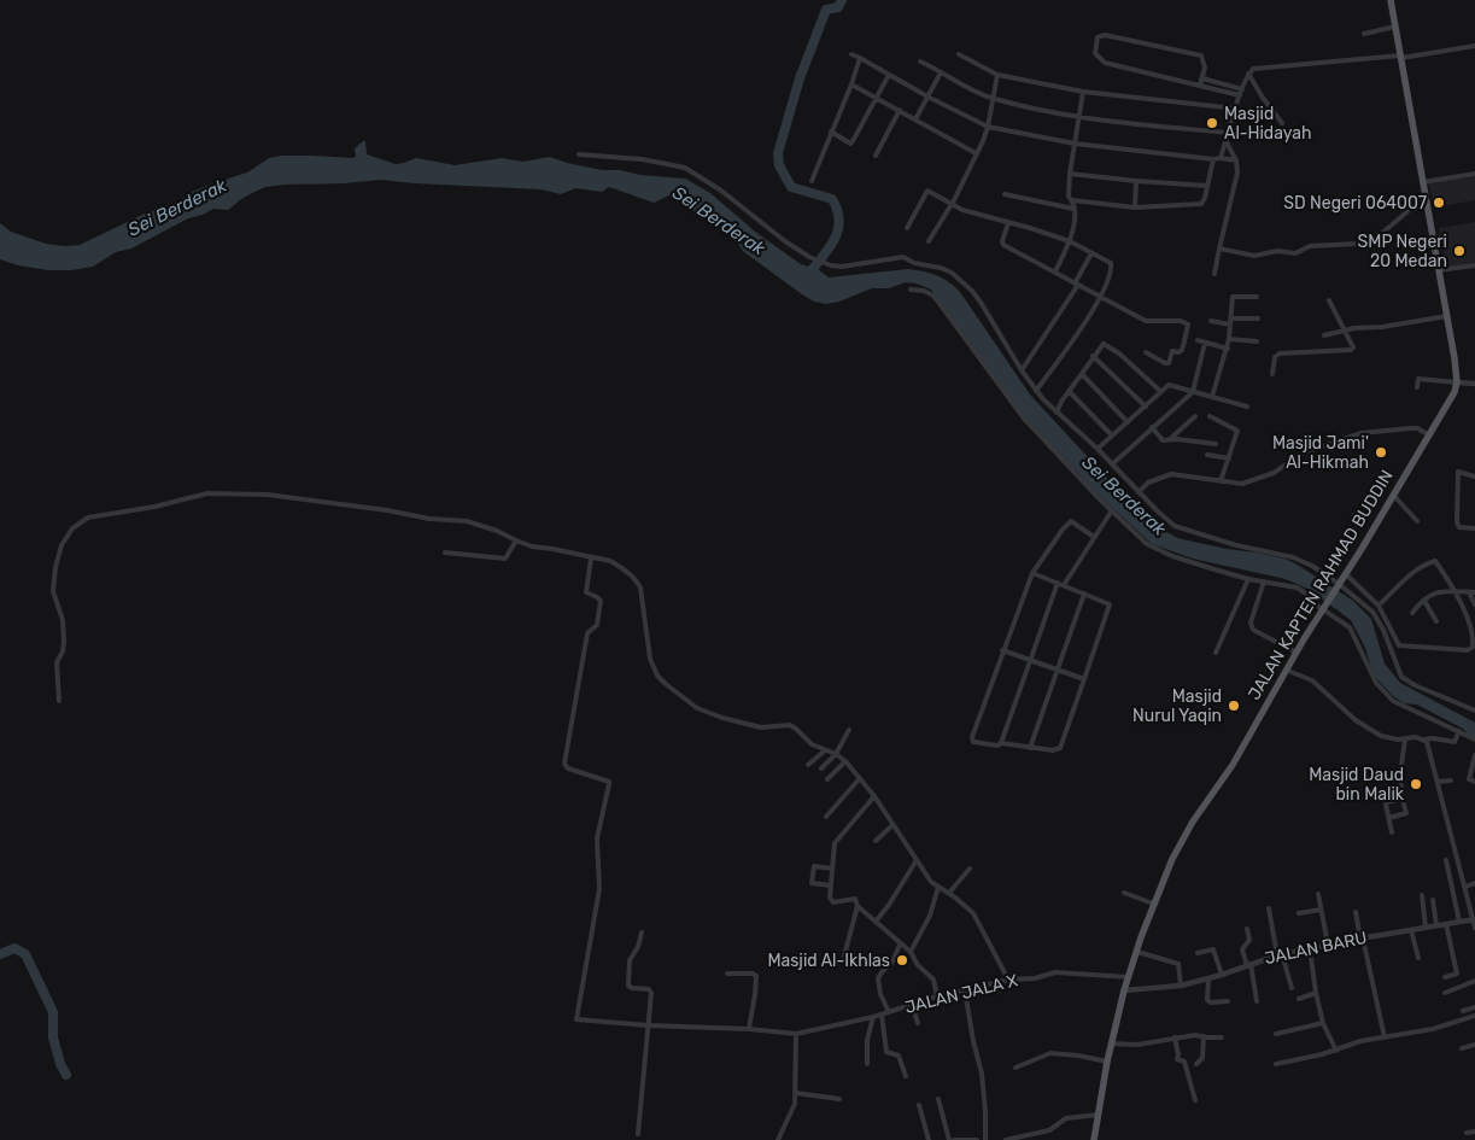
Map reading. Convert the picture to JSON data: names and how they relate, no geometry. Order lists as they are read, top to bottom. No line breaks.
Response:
{"streets":{"main road":["JALAN KAPTEN RAHMAD BUDDIN"],"street":["JALAN BARU","JALAN JALA X"]},"crossings":[["JALAN KAPTEN RAHMAD BUDDIN","JALAN BARU"],["JALAN KAPTEN RAHMAD BUDDIN","JALAN JALA X"]],"water":["Sei Berderak"],"places":["Masjid Al-Hidayah","SD Negeri 064007","SMP Negeri 20 Medan","Masjid Jami' Al-Hikmah","Masjid Nurul Yaqin","Masjid Daud bin Malik","Masjid Al-Ikhlas"]}
